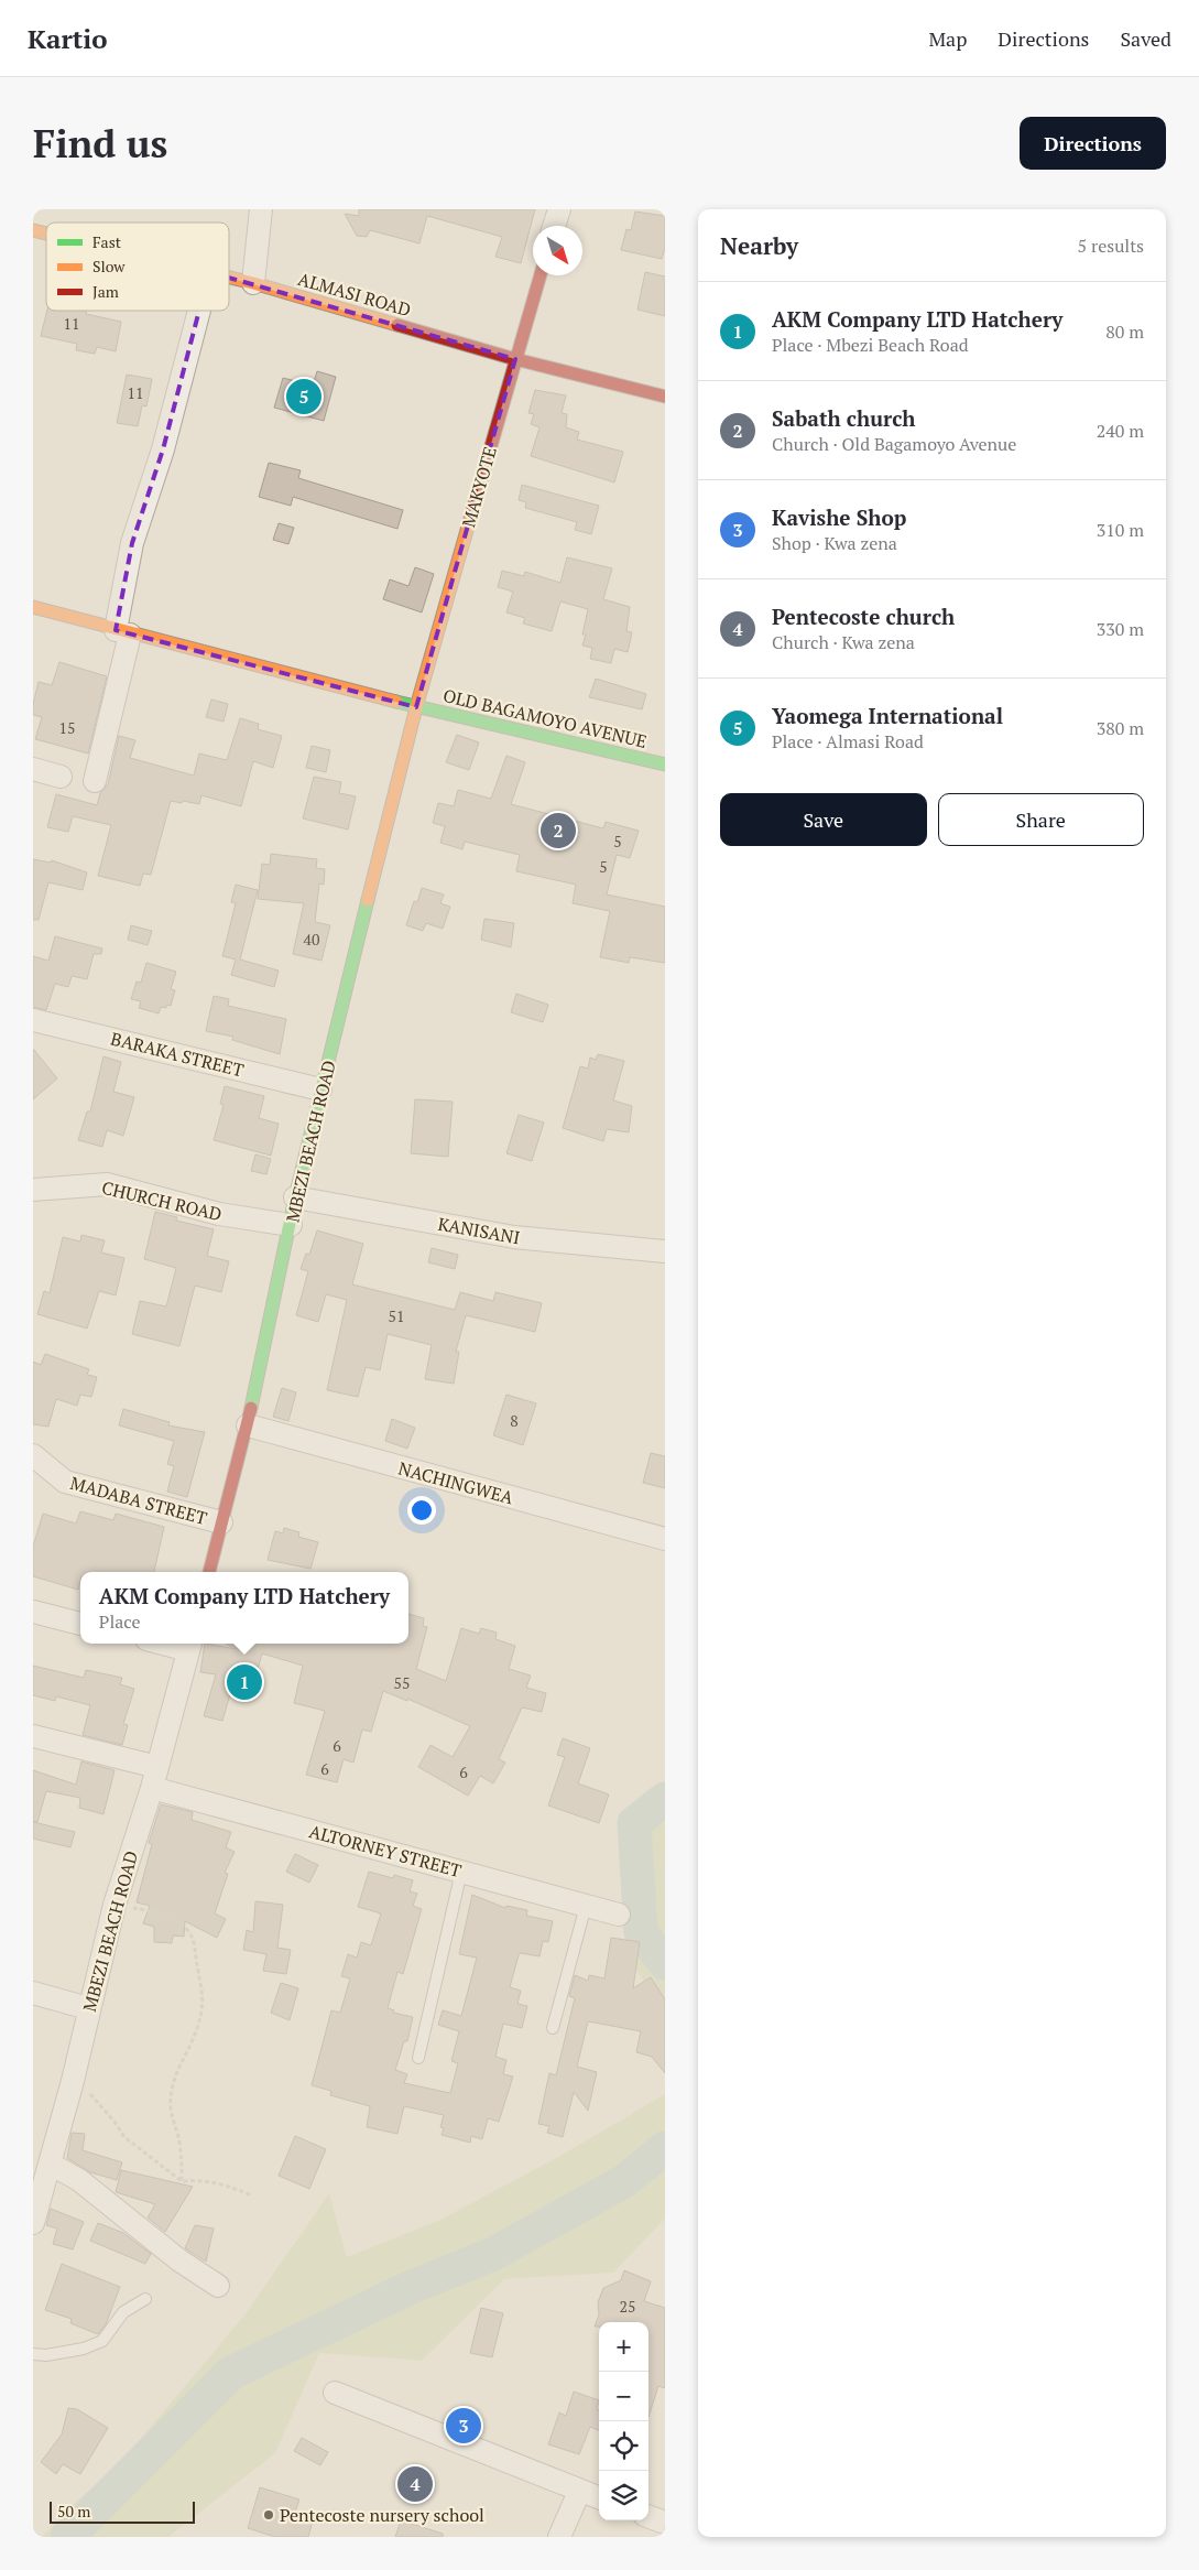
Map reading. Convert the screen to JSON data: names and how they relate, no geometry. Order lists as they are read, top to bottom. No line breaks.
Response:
{"streets":{"street":["ALMASI ROAD","MAKYOTE","OLD BAGAMOYO AVENUE","BARAKA STREET","MBEZI BEACH ROAD","CHURCH ROAD","KANISANI","NACHINGWEA","MADABA STREET","ALTORNEY STREET"]},"crossings":[["ALMASI ROAD","MAKYOTE"],["MAKYOTE","OLD BAGAMOYO AVENUE"],["MAKYOTE","MBEZI BEACH ROAD"],["OLD BAGAMOYO AVENUE","MBEZI BEACH ROAD"],["BARAKA STREET","MBEZI BEACH ROAD"],["MBEZI BEACH ROAD","CHURCH ROAD"],["MBEZI BEACH ROAD","KANISANI"],["MBEZI BEACH ROAD","NACHINGWEA"],["MBEZI BEACH ROAD","MADABA STREET"],["MBEZI BEACH ROAD","ALTORNEY STREET"]],"places":["Pentecoste nursery school"],"house_numbers":["11","11","15","5","5","40","51","8","55","6","6","6","25"],"legend":["Fast","Slow","Jam"],"scale_bar":"50 m","north":"bottom right","page":{"header":"Kartio","nav":["Map","Directions","Saved"],"buttons":["Directions",["Save","Share"]],"title":"Find us","heading":["Nearby","5 results"],"list":[{"mark":"1","name":"AKM Company LTD Hatchery","note":"Place · Mbezi Beach Road","value":"80 m"},{"mark":"2","name":"Sabath church","note":"Church · Old Bagamoyo Avenue","value":"240 m"},{"mark":"3","name":"Kavishe Shop","note":"Shop · Kwa zena","value":"310 m"},{"mark":"4","name":"Pentecoste church","note":"Church · Kwa zena","value":"330 m"},{"mark":"5","name":"Yaomega International","note":"Place · Almasi Road","value":"380 m"}],"pins":["5","2","1","3","4"],"popup":["AKM Company LTD Hatchery","Place"],"map_buttons":["+","−"],"scale":"50 m"}}
